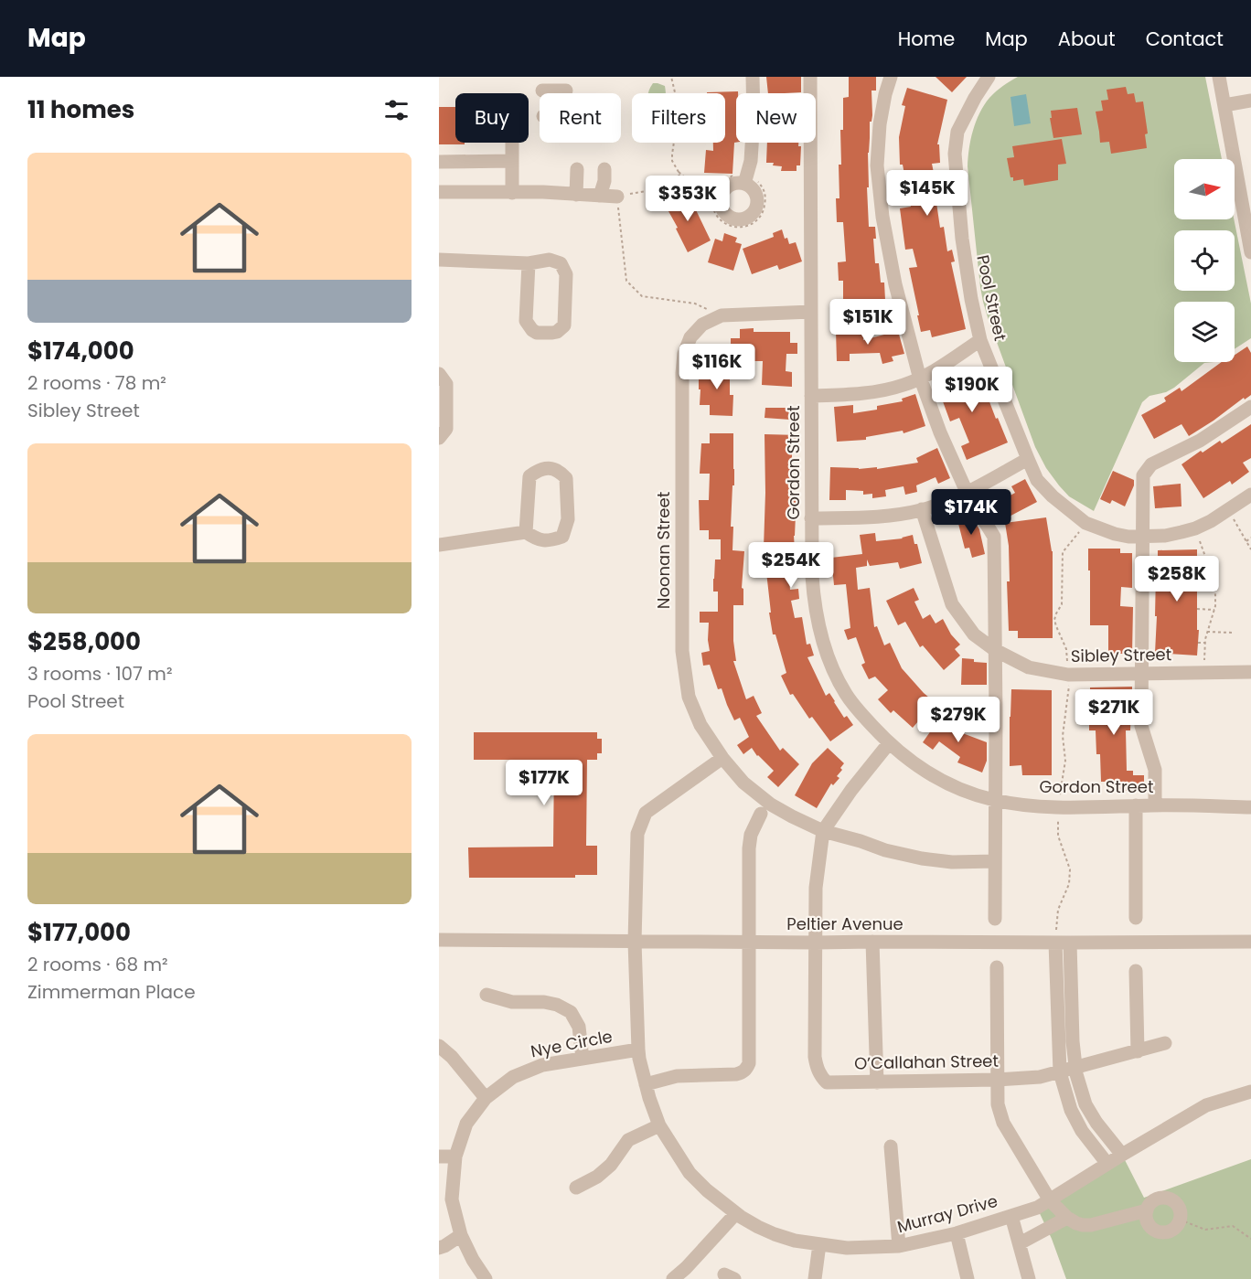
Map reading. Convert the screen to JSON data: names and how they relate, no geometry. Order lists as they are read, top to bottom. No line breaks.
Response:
{"streets":{"street":["Pool Street","Gordon Street","Noonan Street","Sibley Street","Peltier Avenue","Nye Circle","O’Callahan Street","Murray Drive"]},"crossings":[["Gordon Street","Noonan Street"],["Noonan Street","O’Callahan Street"],["Noonan Street","Murray Drive"],["Peltier Avenue","O’Callahan Street"],["Peltier Avenue","Murray Drive"],["Nye Circle","Murray Drive"]],"north":"right","page":{"header":"Map","nav":["Home","Map","About","Contact"],"heading":"11 homes","chip":["Buy","Rent","Filters","New"],"list":[{"name":"$174,000","note":"2 rooms · 78 m² · Sibley Street"},{"name":"$258,000","note":"3 rooms · 107 m² · Pool Street"},{"name":"$177,000","note":"2 rooms · 68 m² · Zimmerman Place"}],"price":["$145K","$353K","$151K","$116K","$190K","$174K","$254K","$258K","$271K","$279K","$177K"]}}
